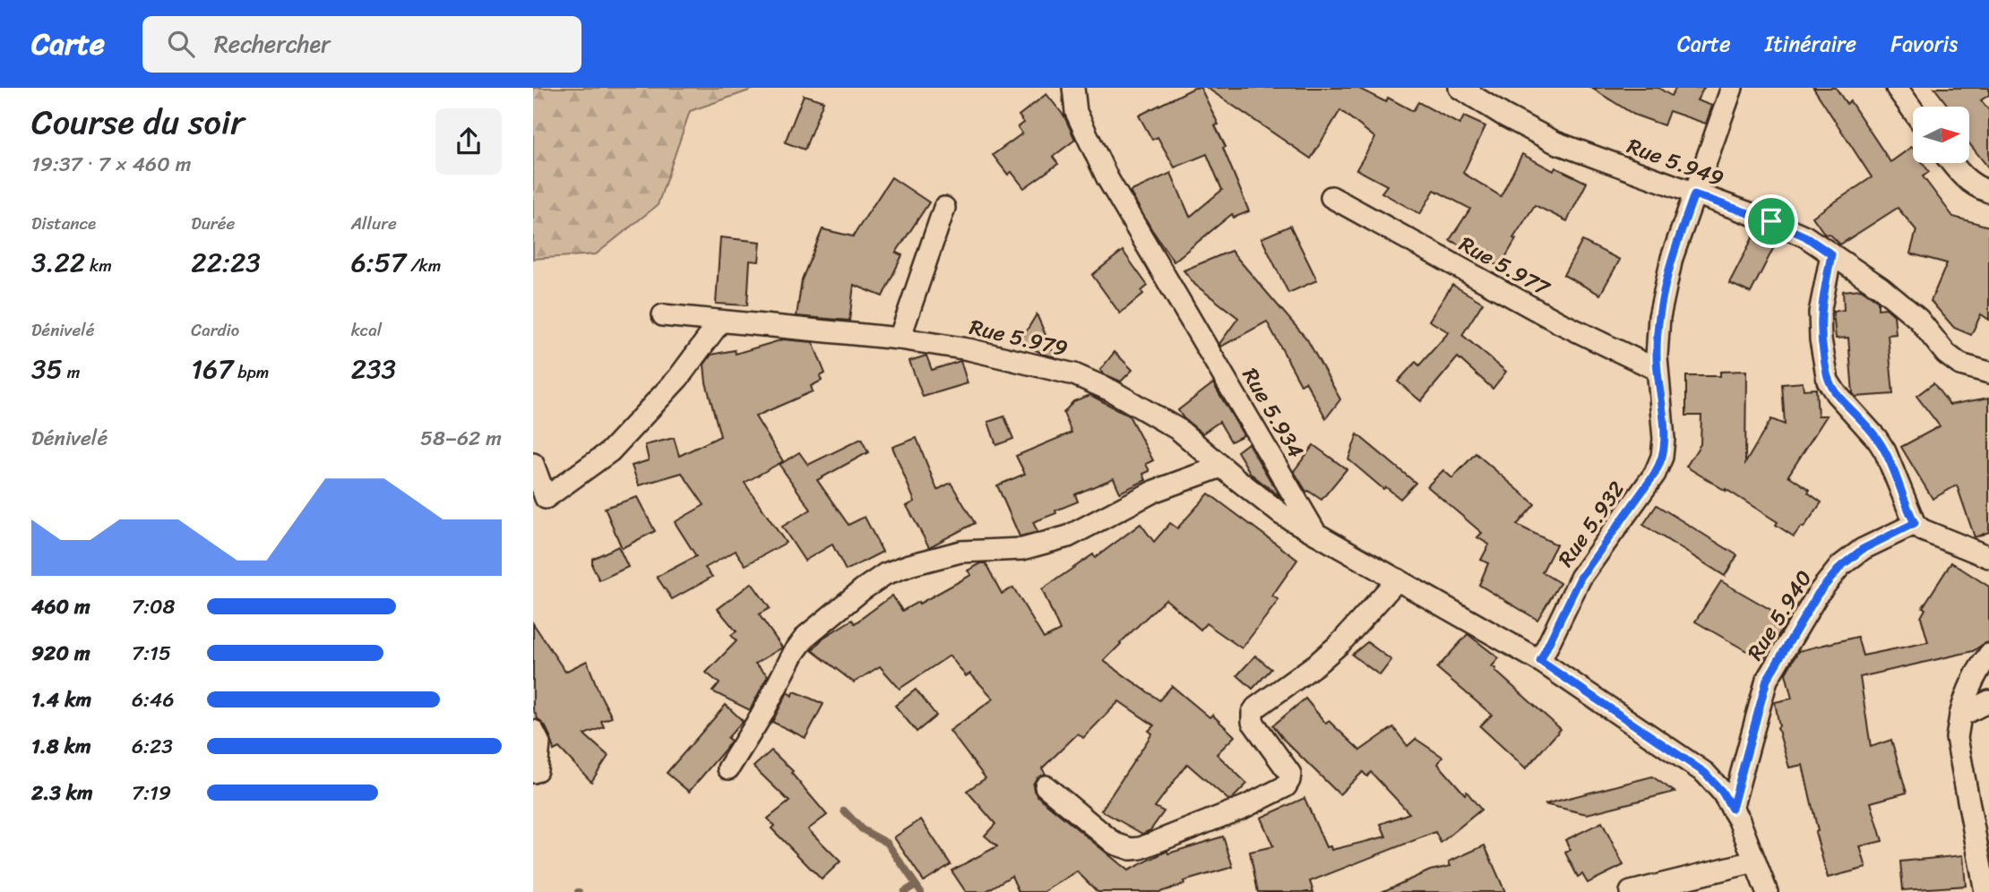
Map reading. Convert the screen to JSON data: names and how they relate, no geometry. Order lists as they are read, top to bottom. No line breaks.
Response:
{"streets":{"street":["Rue 5.949","Rue 5.977","Rue 5.979","Rue 5.934","Rue 5.932","Rue 5.940"]},"crossings":[["Rue 5.949","Rue 5.932"],["Rue 5.977","Rue 5.932"],["Rue 5.979","Rue 5.934"]],"north":"right","page":{"header":"Carte","search":"Rechercher","nav":["Carte","Itinéraire","Favoris"],"heading":["Course du soir","19:37 · 7 × 460 m"],"stats":[["Distance","3.22 km"],["Durée","22:23"],["Allure","6:57 /km"],["Dénivelé","35 m"],["Cardio","167 bpm"],["kcal","233"]],"chart":["Dénivelé","58–62 m"],"list":[{"name":"460 m","note":"7:08"},{"name":"920 m","note":"7:15"},{"name":"1.4 km","note":"6:46"},{"name":"1.8 km","note":"6:23"},{"name":"2.3 km","note":"7:19"}]}}
